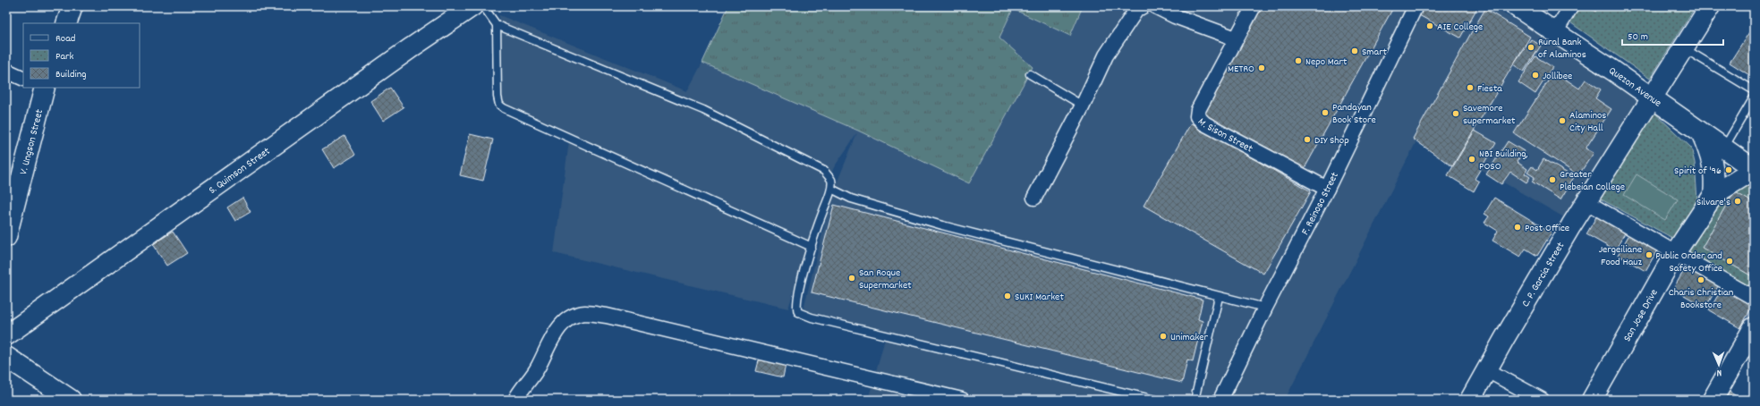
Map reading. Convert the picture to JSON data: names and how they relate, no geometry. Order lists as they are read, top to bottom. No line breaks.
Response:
{"streets":{"street":["Quezon Avenue","M. Sison Street","V. Ungson Street","S. Quimson Street","F. Reinoso Street","C. P. Garcia Street","San Jose Drive"]},"crossings":[["Quezon Avenue","C. P. Garcia Street"],["Quezon Avenue","San Jose Drive"],["M. Sison Street","F. Reinoso Street"]],"places":["AIE College","Rural Bank of Alaminos","Smart","Nepo Mart","METRO","Jollibee","Fiesta","Pandayan Book Store","Savemore supermarket","Alaminos City Hall","DIY Shop","NBI Building, POSO","Spirit of '96","Greater Plebeian College","Silvare's","Post Office","Jergeiliane Food Hauz","Public Order and Safety Office","San Roque Supermarket","Charis Christian Bookstore","SUKI Market","Unimaker"],"legend":["Road","Park","Building"],"scale_bar":"50 m","north":"bottom"}
